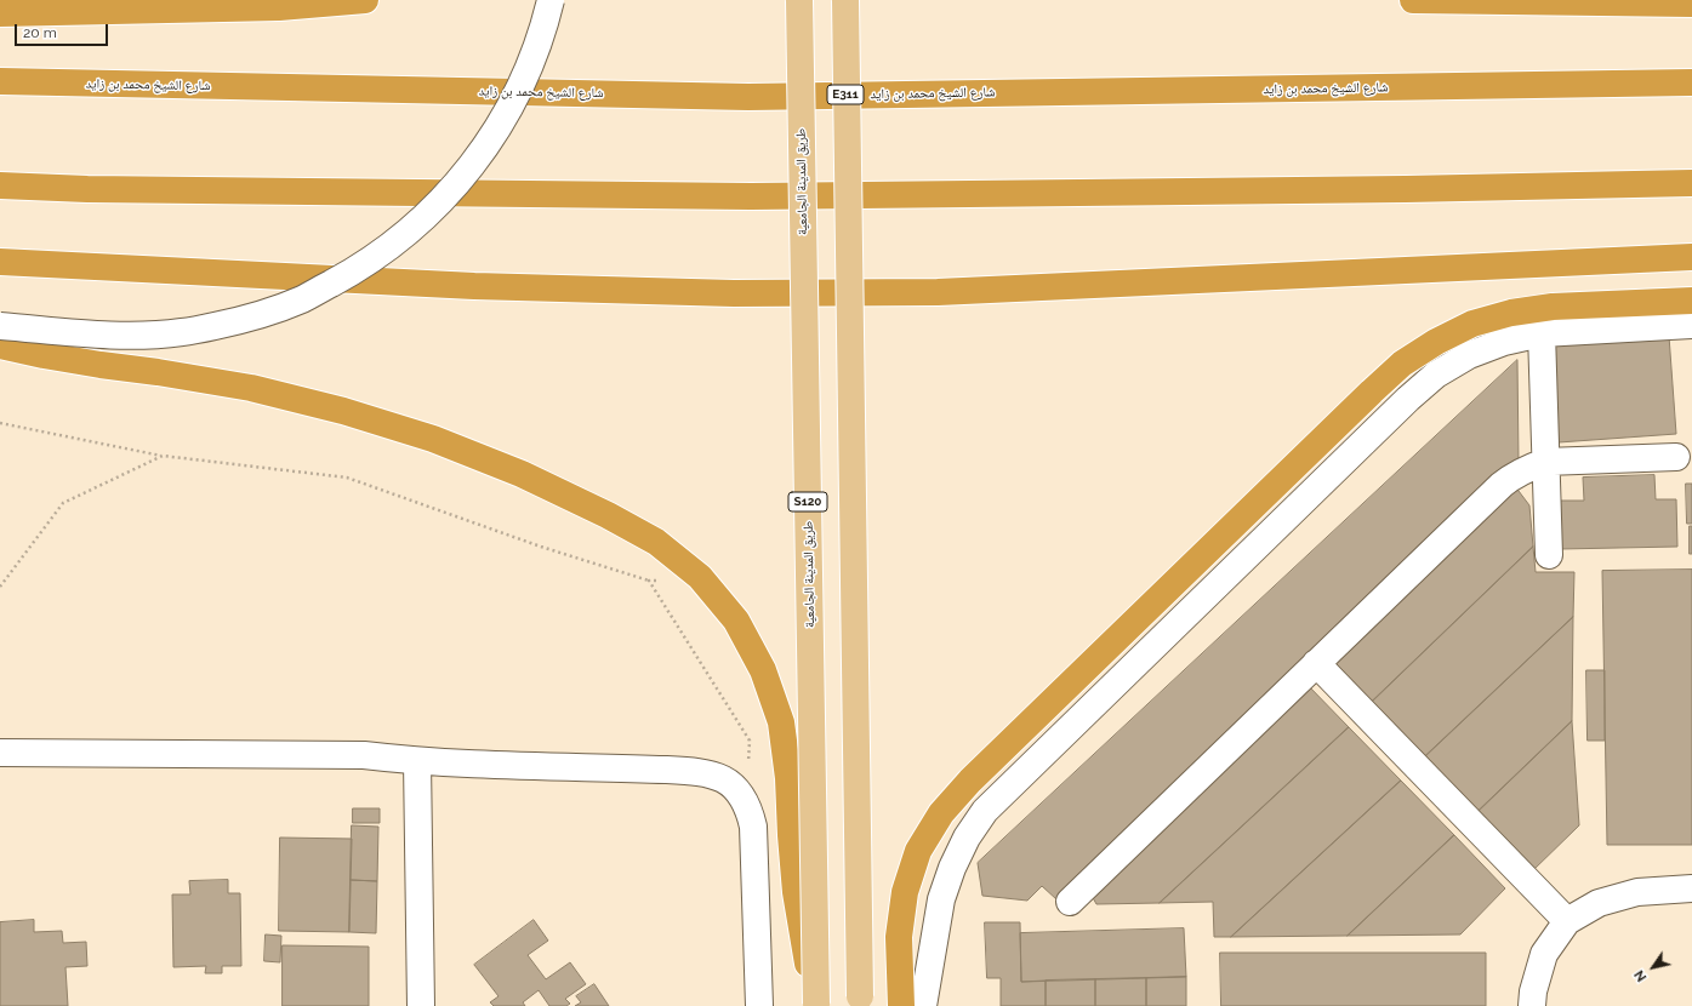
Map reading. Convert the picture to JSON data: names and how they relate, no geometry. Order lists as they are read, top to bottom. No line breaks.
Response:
{"streets":{"highway":["شارع الشيخ محمد بن زايد","E311"],"main road":["طريق المدينة الجامعية","S120"]},"scale_bar":"20 m","north":"bottom left"}
